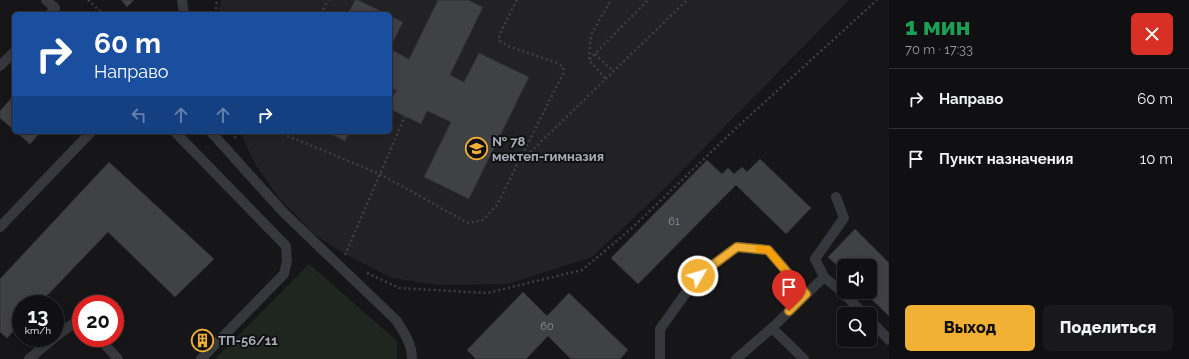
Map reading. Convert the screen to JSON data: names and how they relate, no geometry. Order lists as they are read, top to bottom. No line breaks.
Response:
{"places":{"school or university":["№ 78 мектеп-гимназия"],"building":["ТП-56/11"]},"house_numbers":["61","60"],"page":{"heading":["1 мин","70 m · 17:33"],"turn":["60 m","Направо"],"list":[{"name":"Направо","value":"60 m"},{"name":"Пункт назначения","value":"10 m"}],"speed":"13 km/h","limit":"20","buttons":["Выход","Поделиться"]}}
